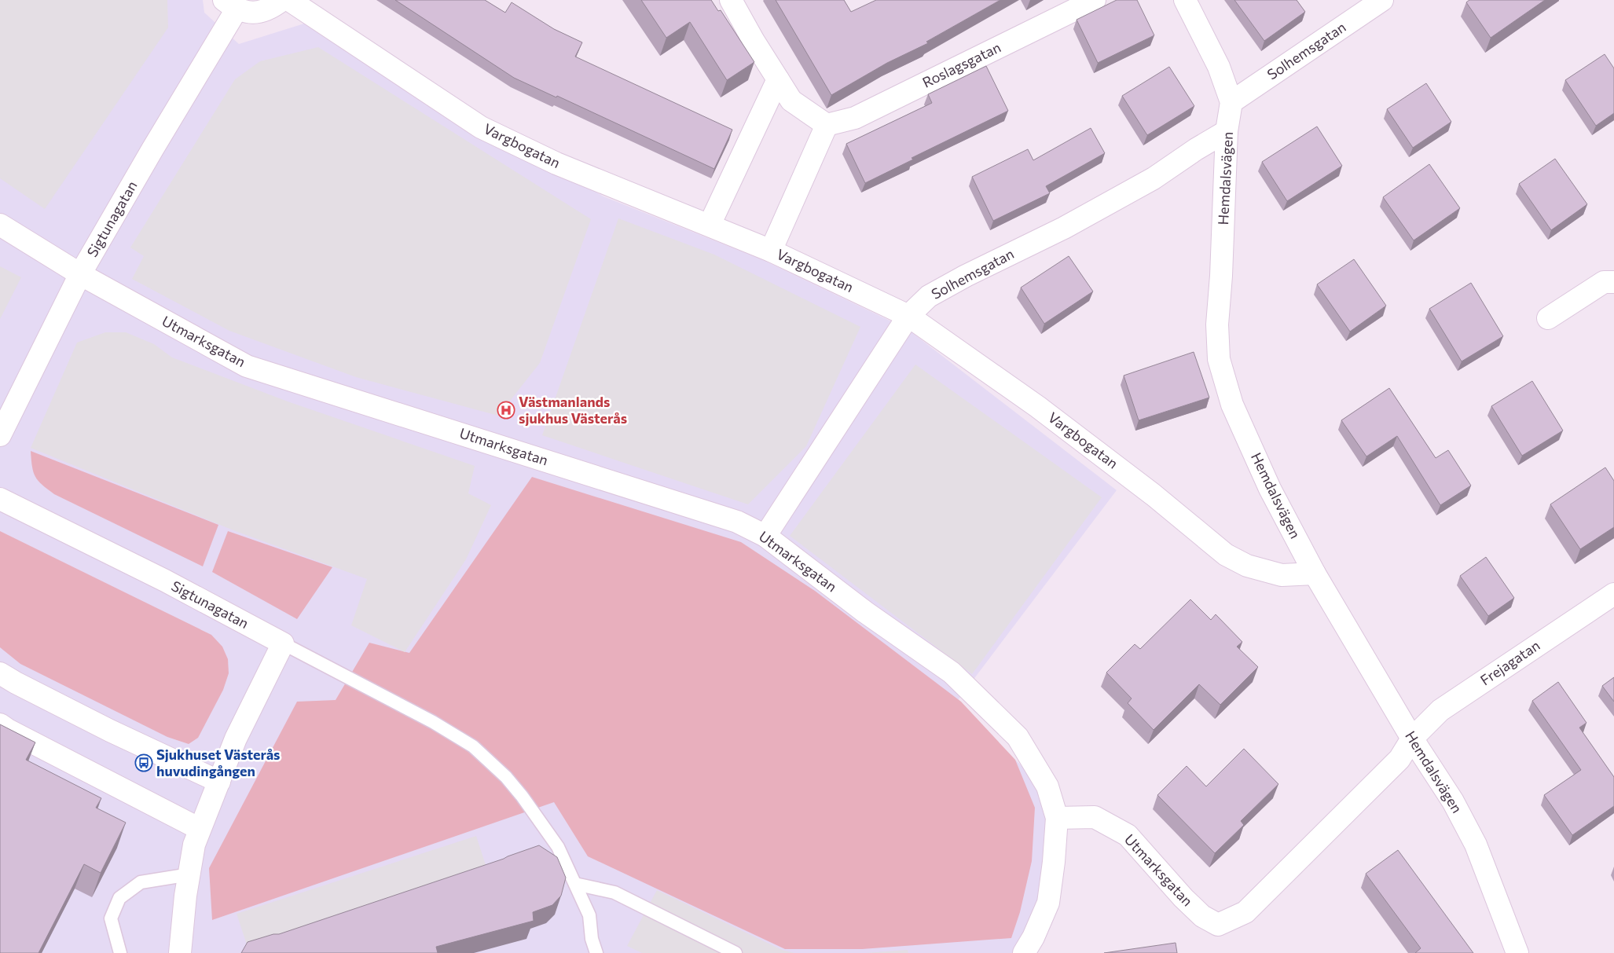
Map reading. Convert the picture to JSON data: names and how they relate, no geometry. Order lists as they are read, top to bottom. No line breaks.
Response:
{"streets":{"street":["Solhemsgatan","Roslagsgatan","Vargbogatan","Hemdalsvägen","Sigtunagatan","Utmarksgatan","Frejagatan"]},"crossings":[["Solhemsgatan","Vargbogatan"],["Solhemsgatan","Hemdalsvägen"],["Solhemsgatan","Utmarksgatan"],["Vargbogatan","Hemdalsvägen"],["Hemdalsvägen","Utmarksgatan"],["Hemdalsvägen","Frejagatan"],["Sigtunagatan","Utmarksgatan"],["Utmarksgatan","Frejagatan"]],"places":{"hospital":["Västmanlands sjukhus Västerås"],"bus stop":["Sjukhuset Västerås huvudingången"]}}
